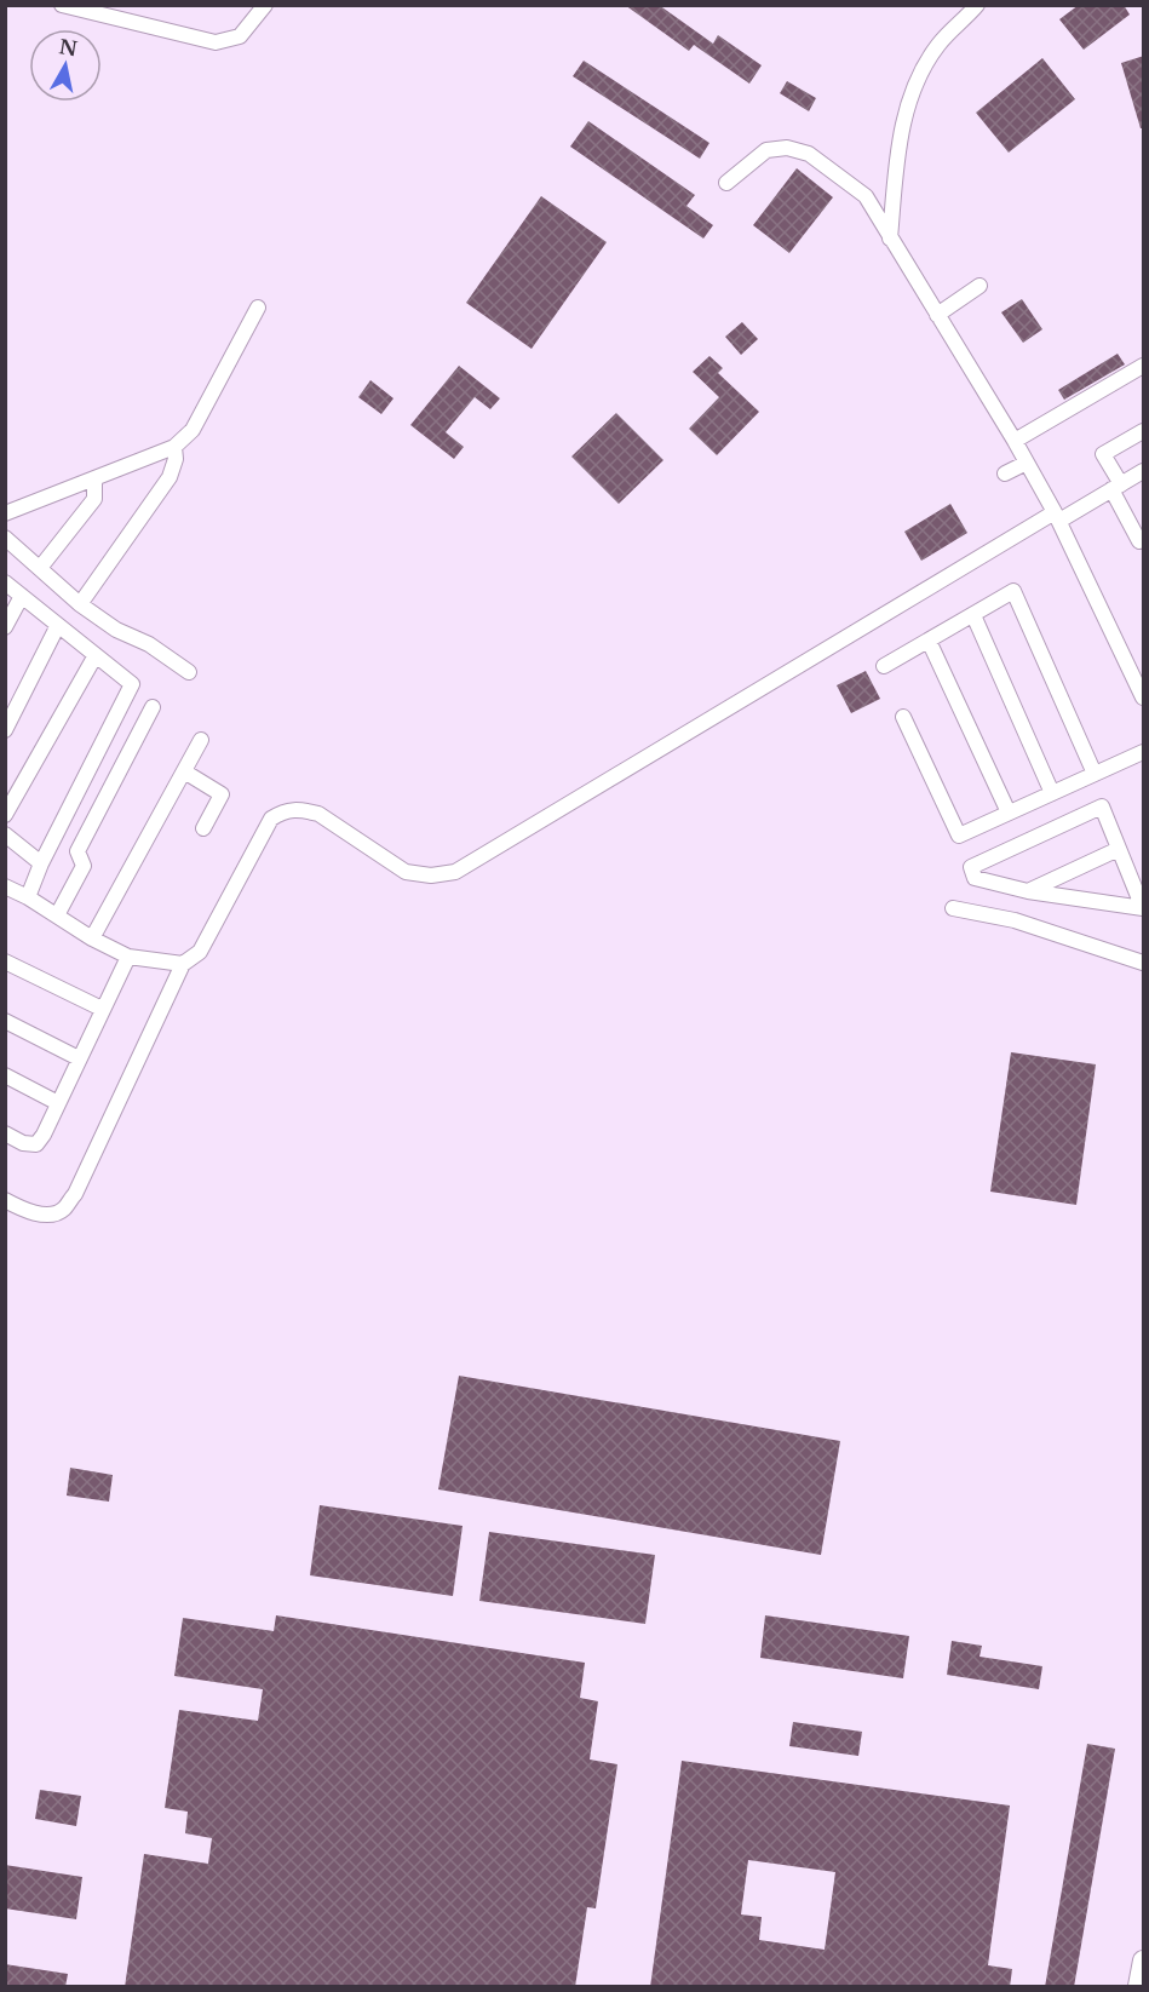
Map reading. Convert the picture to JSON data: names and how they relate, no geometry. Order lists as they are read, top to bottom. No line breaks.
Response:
{"north":"top"}
